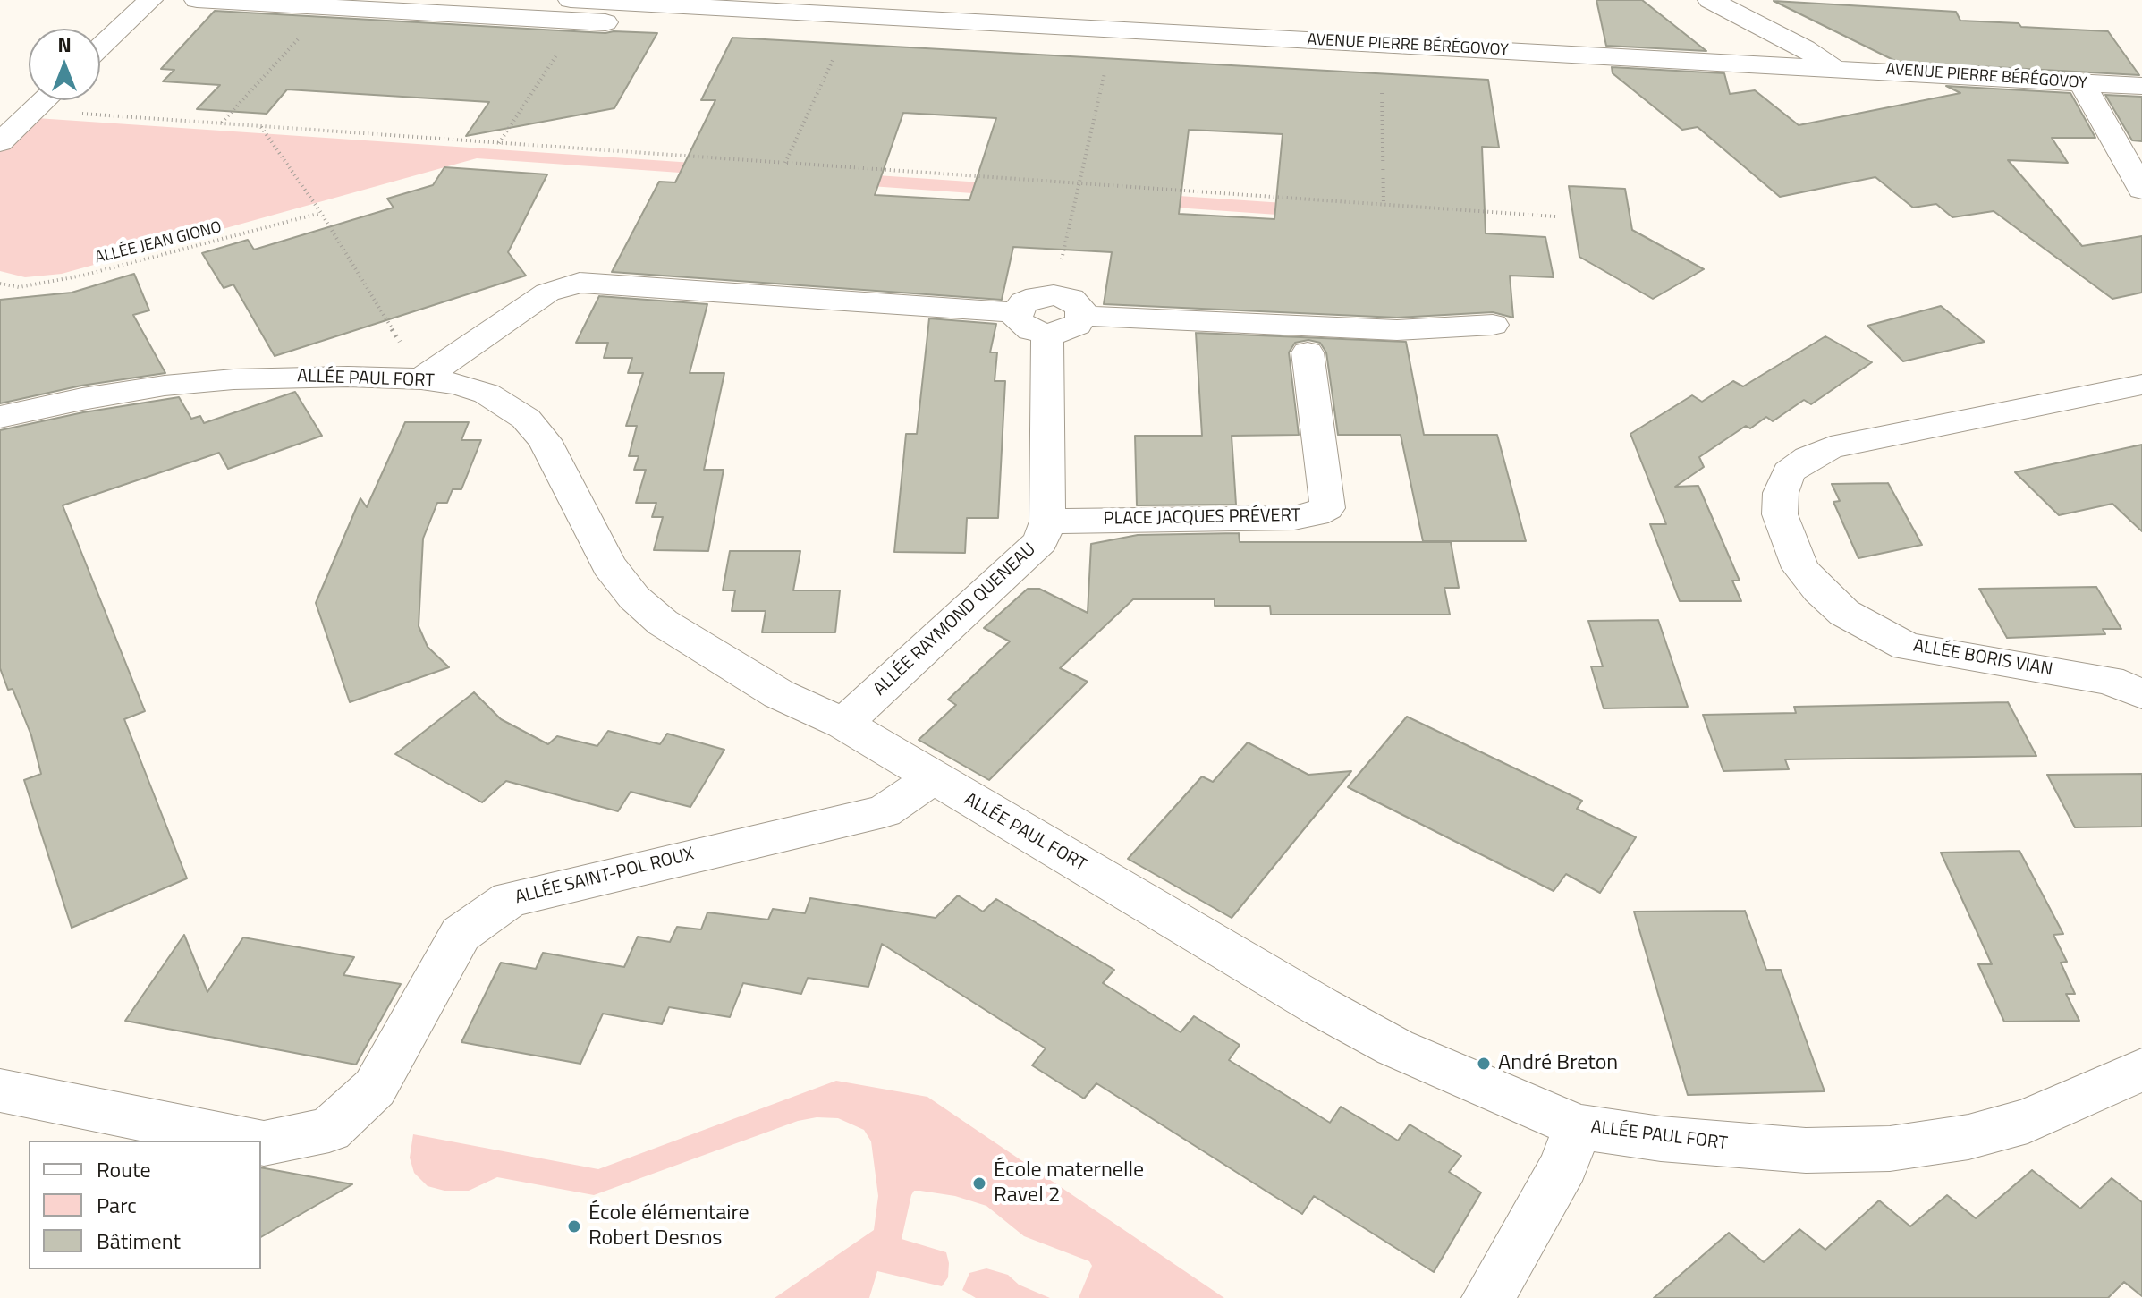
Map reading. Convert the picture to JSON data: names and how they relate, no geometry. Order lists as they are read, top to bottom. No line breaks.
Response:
{"streets":{"street":["AVENUE PIERRE BÉRÉGOVOY","ALLÉE PAUL FORT","PLACE JACQUES PRÉVERT","ALLÉE RAYMOND QUENEAU","ALLÉE BORIS VIAN","ALLÉE SAINT-POL ROUX"],"path":["ALLÉE JEAN GIONO"]},"crossings":[["ALLÉE PAUL FORT","ALLÉE RAYMOND QUENEAU"],["ALLÉE PAUL FORT","ALLÉE SAINT-POL ROUX"],["PLACE JACQUES PRÉVERT","ALLÉE RAYMOND QUENEAU"]],"places":["André Breton","École maternelle Ravel 2","École élémentaire Robert Desnos"],"legend":["Route","Parc","Bâtiment"],"north":"top"}
